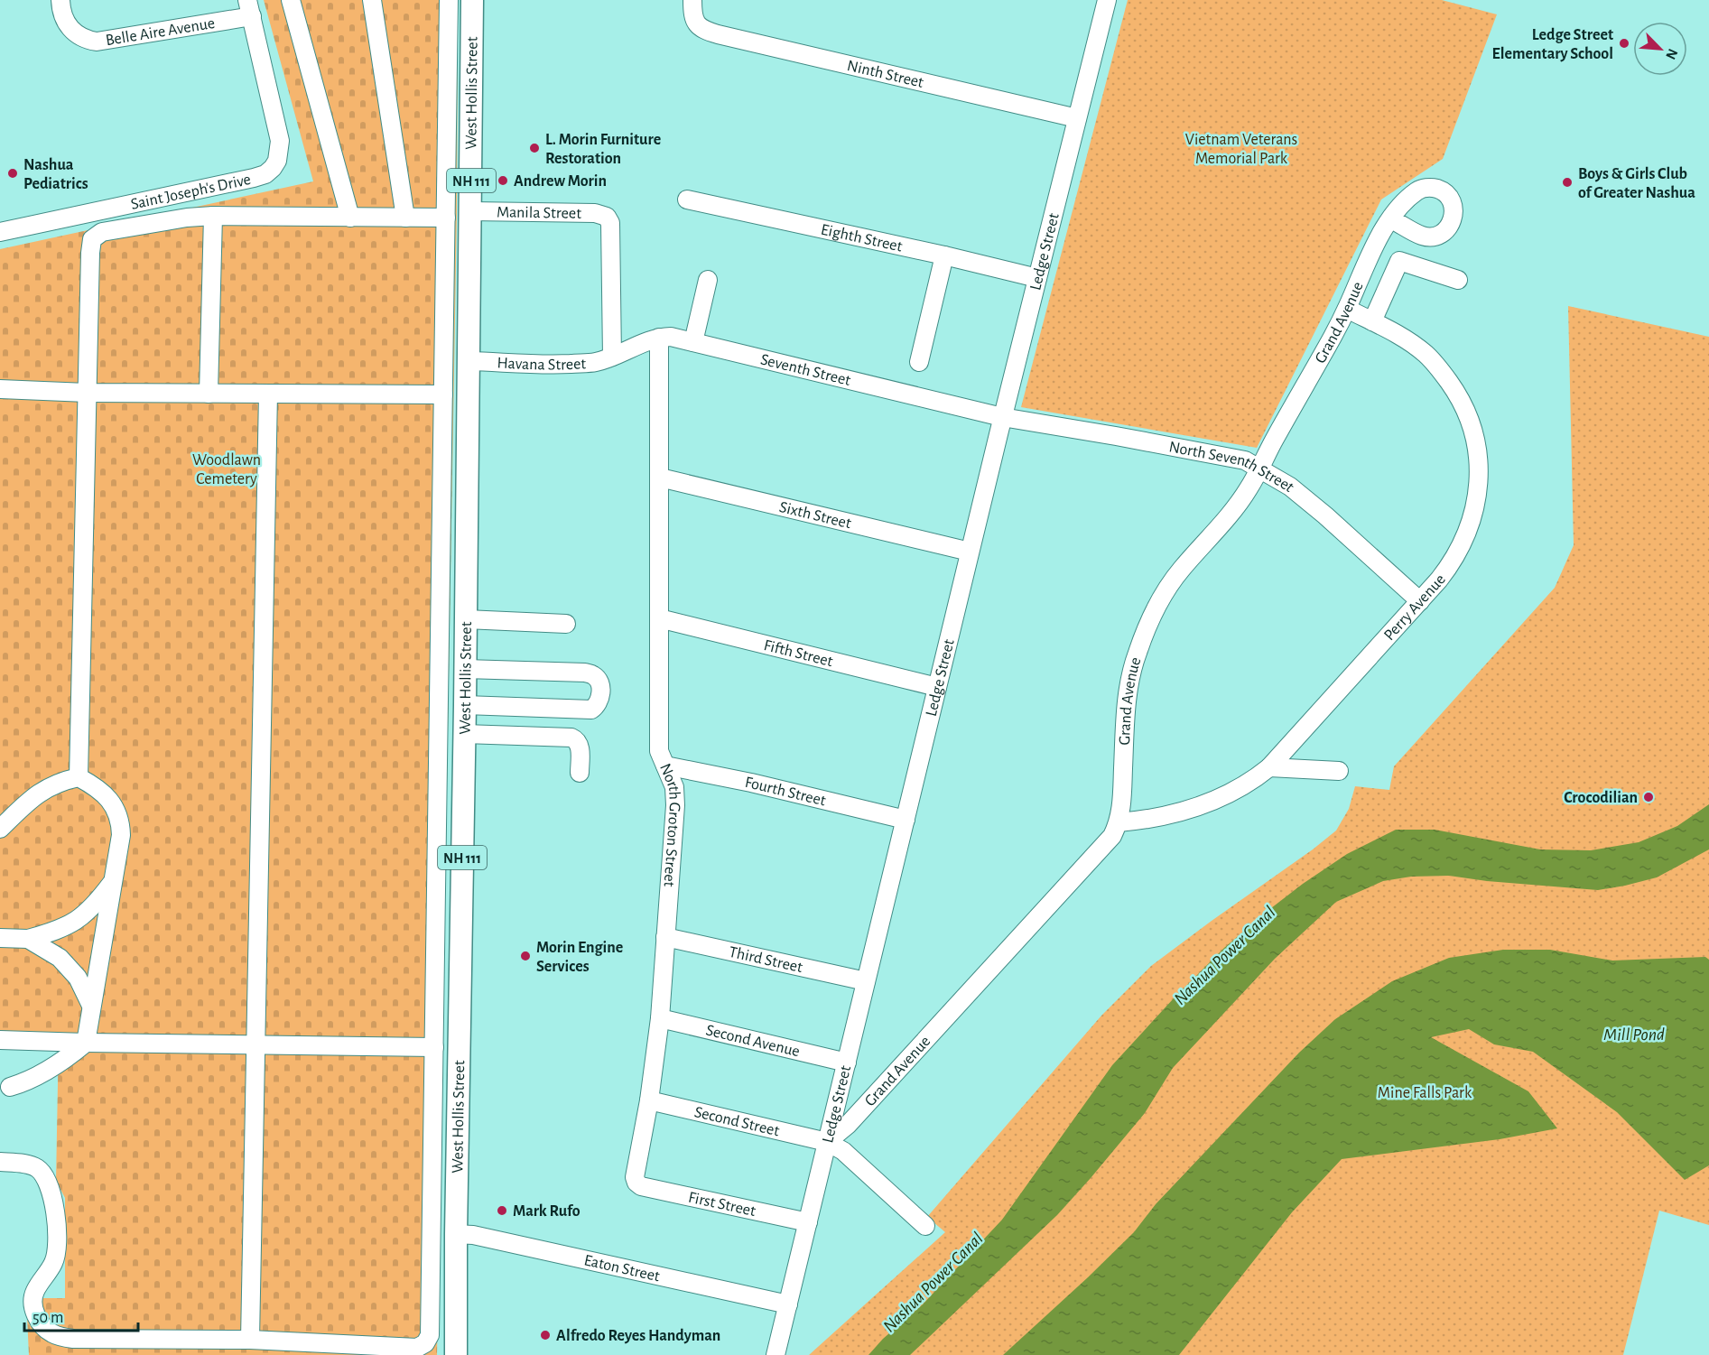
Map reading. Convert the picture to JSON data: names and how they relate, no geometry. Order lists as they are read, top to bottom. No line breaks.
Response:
{"streets":{"main road":["West Hollis Street","NH 111"],"street":["Belle Aire Avenue","Ninth Street","Saint Joseph's Drive","Manila Street","Eighth Street","Ledge Street","Grand Avenue","Havana Street","Seventh Street","North Seventh Street","Sixth Street","Perry Avenue","Fifth Street","Fourth Street","North Groton Street","Third Street","Second Avenue","Second Street","First Street","Eaton Street"]},"crossings":[["Belle Aire Avenue","Saint Joseph's Drive"],["Ninth Street","Ledge Street"],["West Hollis Street","Manila Street"],["West Hollis Street","Havana Street"],["West Hollis Street","Eaton Street"],["Manila Street","Havana Street"],["Manila Street","Seventh Street"],["Eighth Street","Ledge Street"],["Ledge Street","Grand Avenue"],["Ledge Street","Seventh Street"],["Ledge Street","North Seventh Street"],["Ledge Street","Sixth Street"],["Ledge Street","Fifth Street"],["Ledge Street","Fourth Street"],["Ledge Street","Third Street"],["Ledge Street","Second Avenue"],["Ledge Street","Second Street"],["Ledge Street","First Street"],["Ledge Street","Eaton Street"],["Grand Avenue","North Seventh Street"],["Grand Avenue","Perry Avenue"],["Grand Avenue","Second Street"],["Havana Street","Seventh Street"],["Seventh Street","North Seventh Street"],["Seventh Street","North Groton Street"],["North Seventh Street","Perry Avenue"],["Sixth Street","North Groton Street"],["Fifth Street","North Groton Street"],["Fourth Street","North Groton Street"],["North Groton Street","Third Street"],["North Groton Street","Second Avenue"],["North Groton Street","Second Street"],["North Groton Street","First Street"]],"water":["Nashua Power Canal","Mill Pond"],"parks":["Vietnam Veterans Memorial Park","Woodlawn Cemetery","Mine Falls Park"],"places":["Ledge Street Elementary School","L. Morin Furniture Restoration","Nashua Pediatrics","Andrew Morin","Boys & Girls Club of Greater Nashua","Crocodilian","Morin Engine Services","Mark Rufo","Alfredo Reyes Handyman"],"scale_bar":"50 m","north":"bottom right"}
